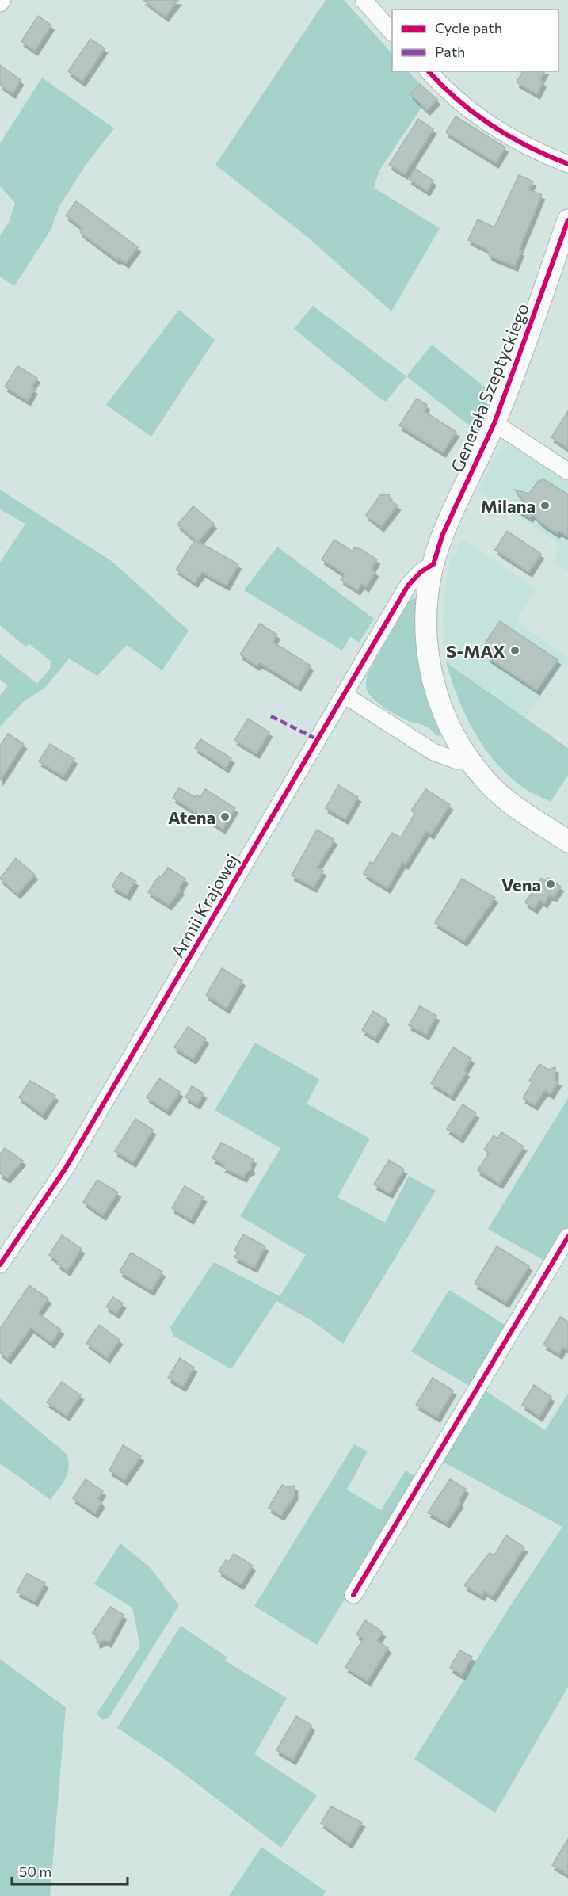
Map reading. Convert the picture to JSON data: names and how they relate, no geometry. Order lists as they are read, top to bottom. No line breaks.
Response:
{"streets":{"main road":["Generała Szeptyckiego"],"street":["Armii Krajowej"]},"crossings":[["Generała Szeptyckiego","Armii Krajowej"]],"places":["Milana","S-MAX","Atena","Vena"],"legend":["Cycle path","Path"],"scale_bar":"50 m"}
